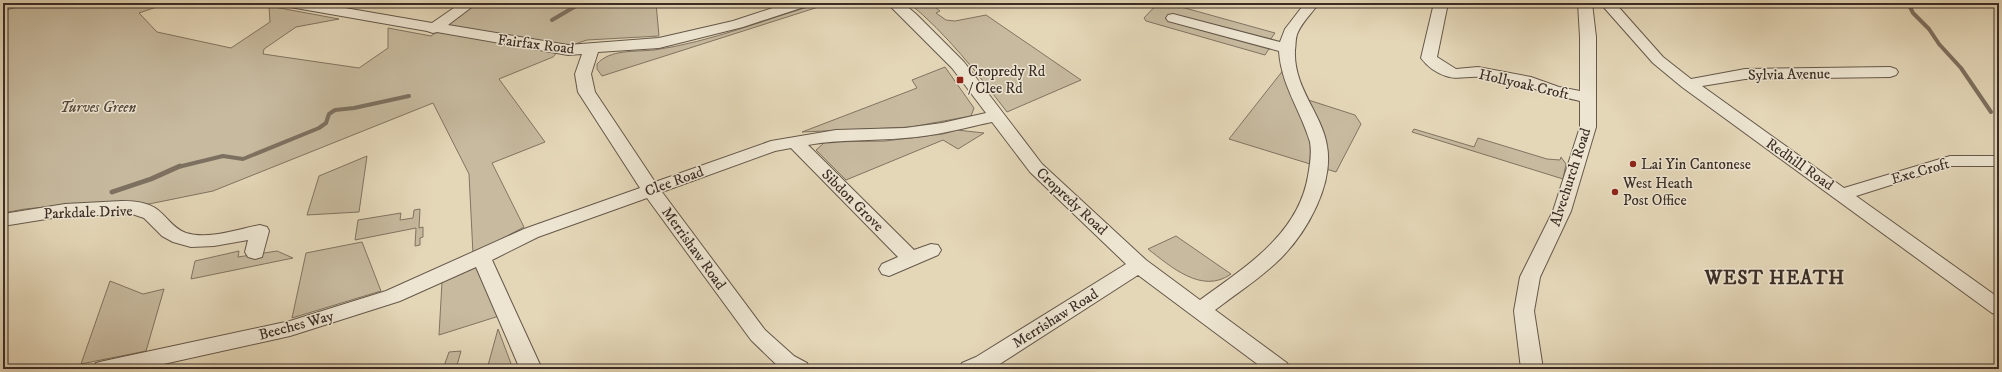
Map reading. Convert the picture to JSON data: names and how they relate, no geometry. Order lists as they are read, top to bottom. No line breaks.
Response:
{"streets":{"street":["Fairfax Road","Sylvia Avenue","Hollyoak Croft","Redhill Road","Exe Croft","Alvechurch Road","Clee Road","Sibdon Grove","Cropredy Road","Parkdale Drive","Merrishaw Road","Beeches Way"]},"crossings":[["Fairfax Road","Merrishaw Road"],["Sylvia Avenue","Redhill Road"],["Hollyoak Croft","Alvechurch Road"],["Redhill Road","Exe Croft"],["Redhill Road","Alvechurch Road"],["Clee Road","Sibdon Grove"],["Clee Road","Cropredy Road"],["Clee Road","Merrishaw Road"],["Clee Road","Beeches Way"],["Cropredy Road","Merrishaw Road"]],"districts":["WEST HEATH"],"parks":["Turves Green"],"places":{"transit":["Cropredy Rd / Clee Rd"],"other":["Lai Yin Cantonese","West Heath Post Office"]}}
